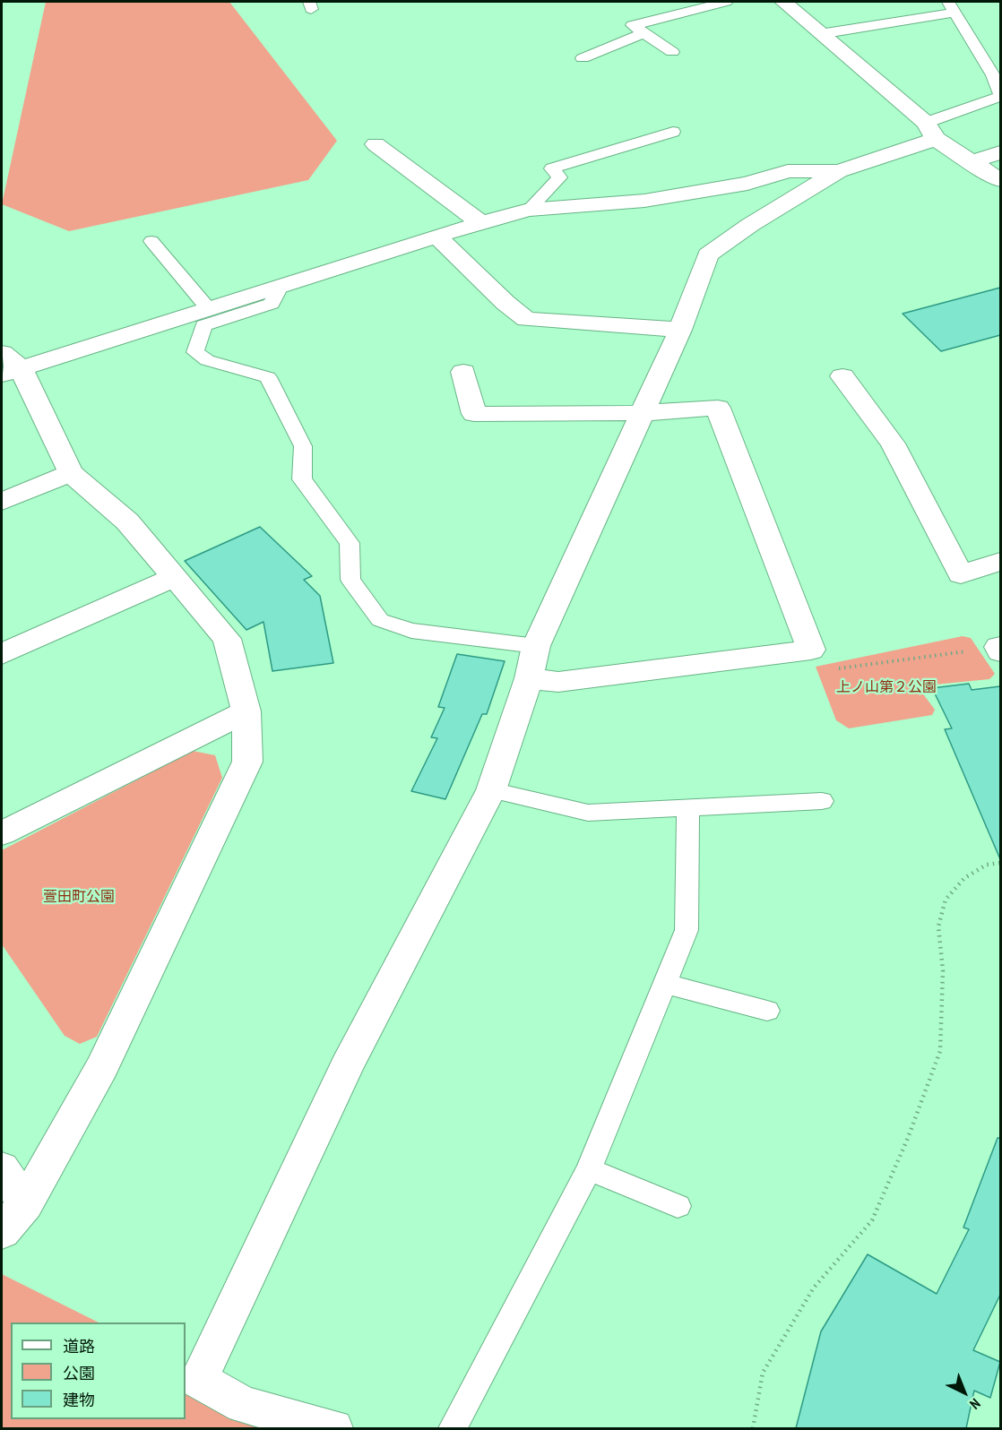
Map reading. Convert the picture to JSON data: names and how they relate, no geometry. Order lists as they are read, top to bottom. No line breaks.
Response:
{"parks":["上ノ山第２公園","萱田町公園"],"legend":["道路","公園","建物"],"north":"bottom right"}
